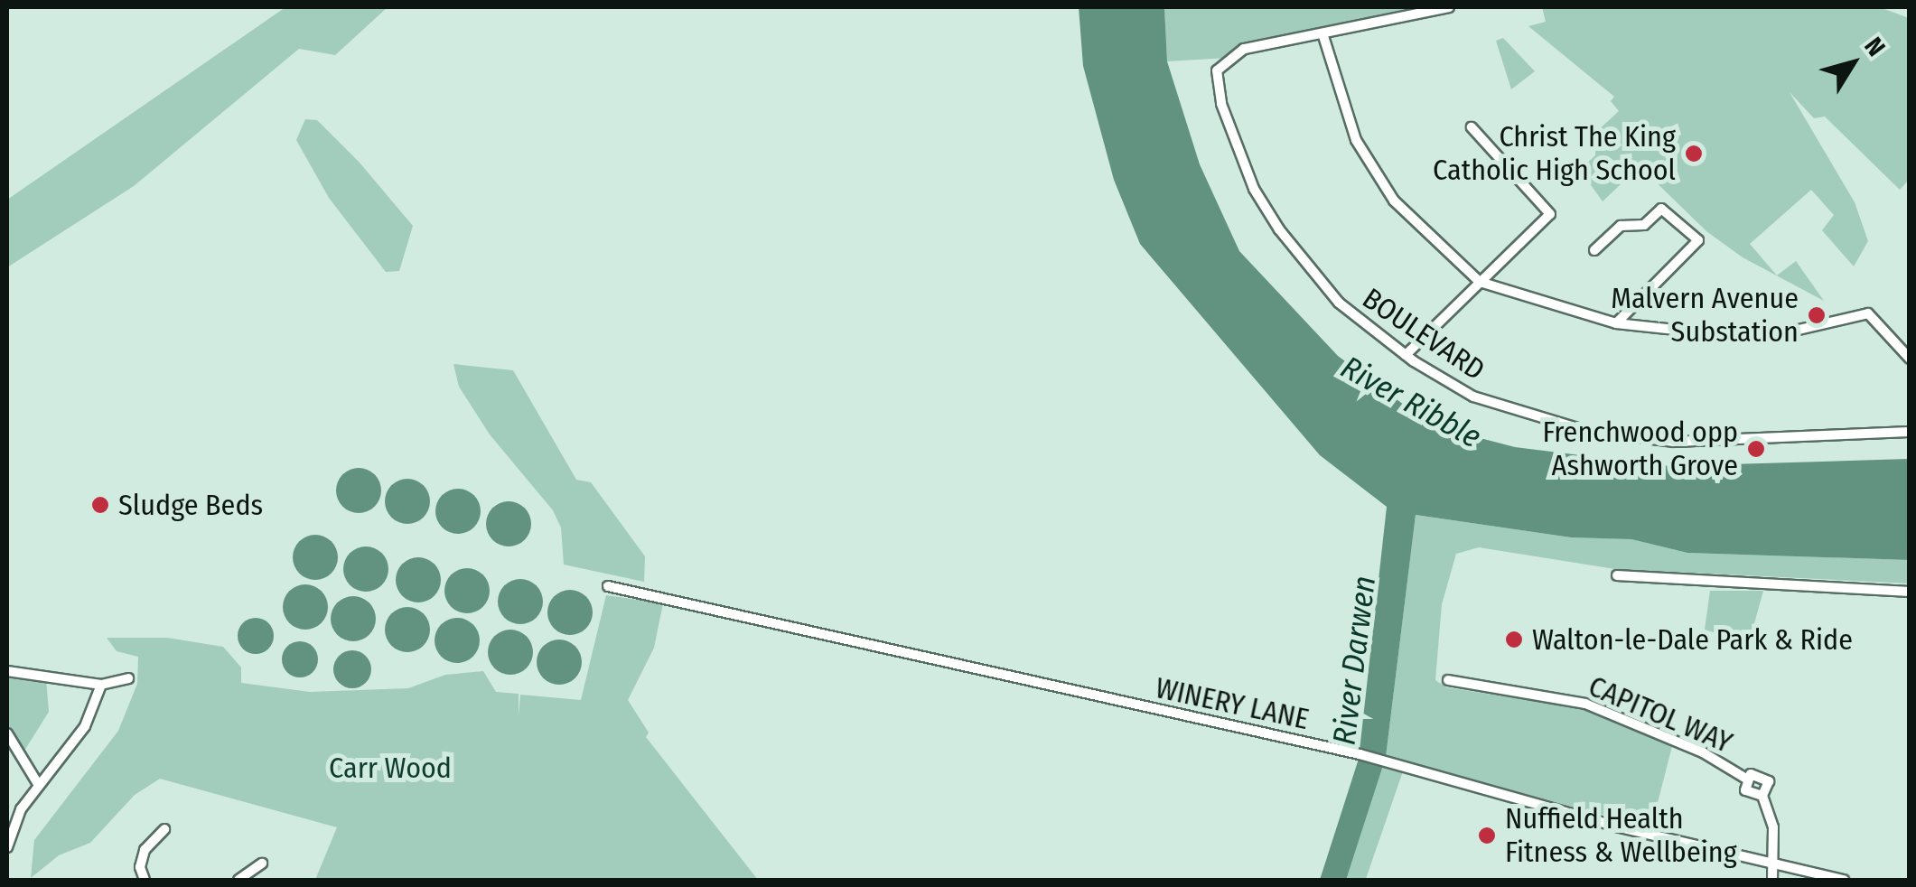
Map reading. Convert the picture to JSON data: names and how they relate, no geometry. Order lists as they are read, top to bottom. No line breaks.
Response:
{"streets":{"street":["BOULEVARD","WINERY LANE","CAPITOL WAY"]},"crossings":[["WINERY LANE","CAPITOL WAY"]],"water":["River Ribble","River Darwen"],"parks":["Carr Wood"],"places":["Christ The King Catholic High School","Malvern Avenue Substation","Frenchwood opp Ashworth Grove","Sludge Beds","Walton-le-Dale Park & Ride","Nuffield Health Fitness & Wellbeing"],"north":"top right"}
